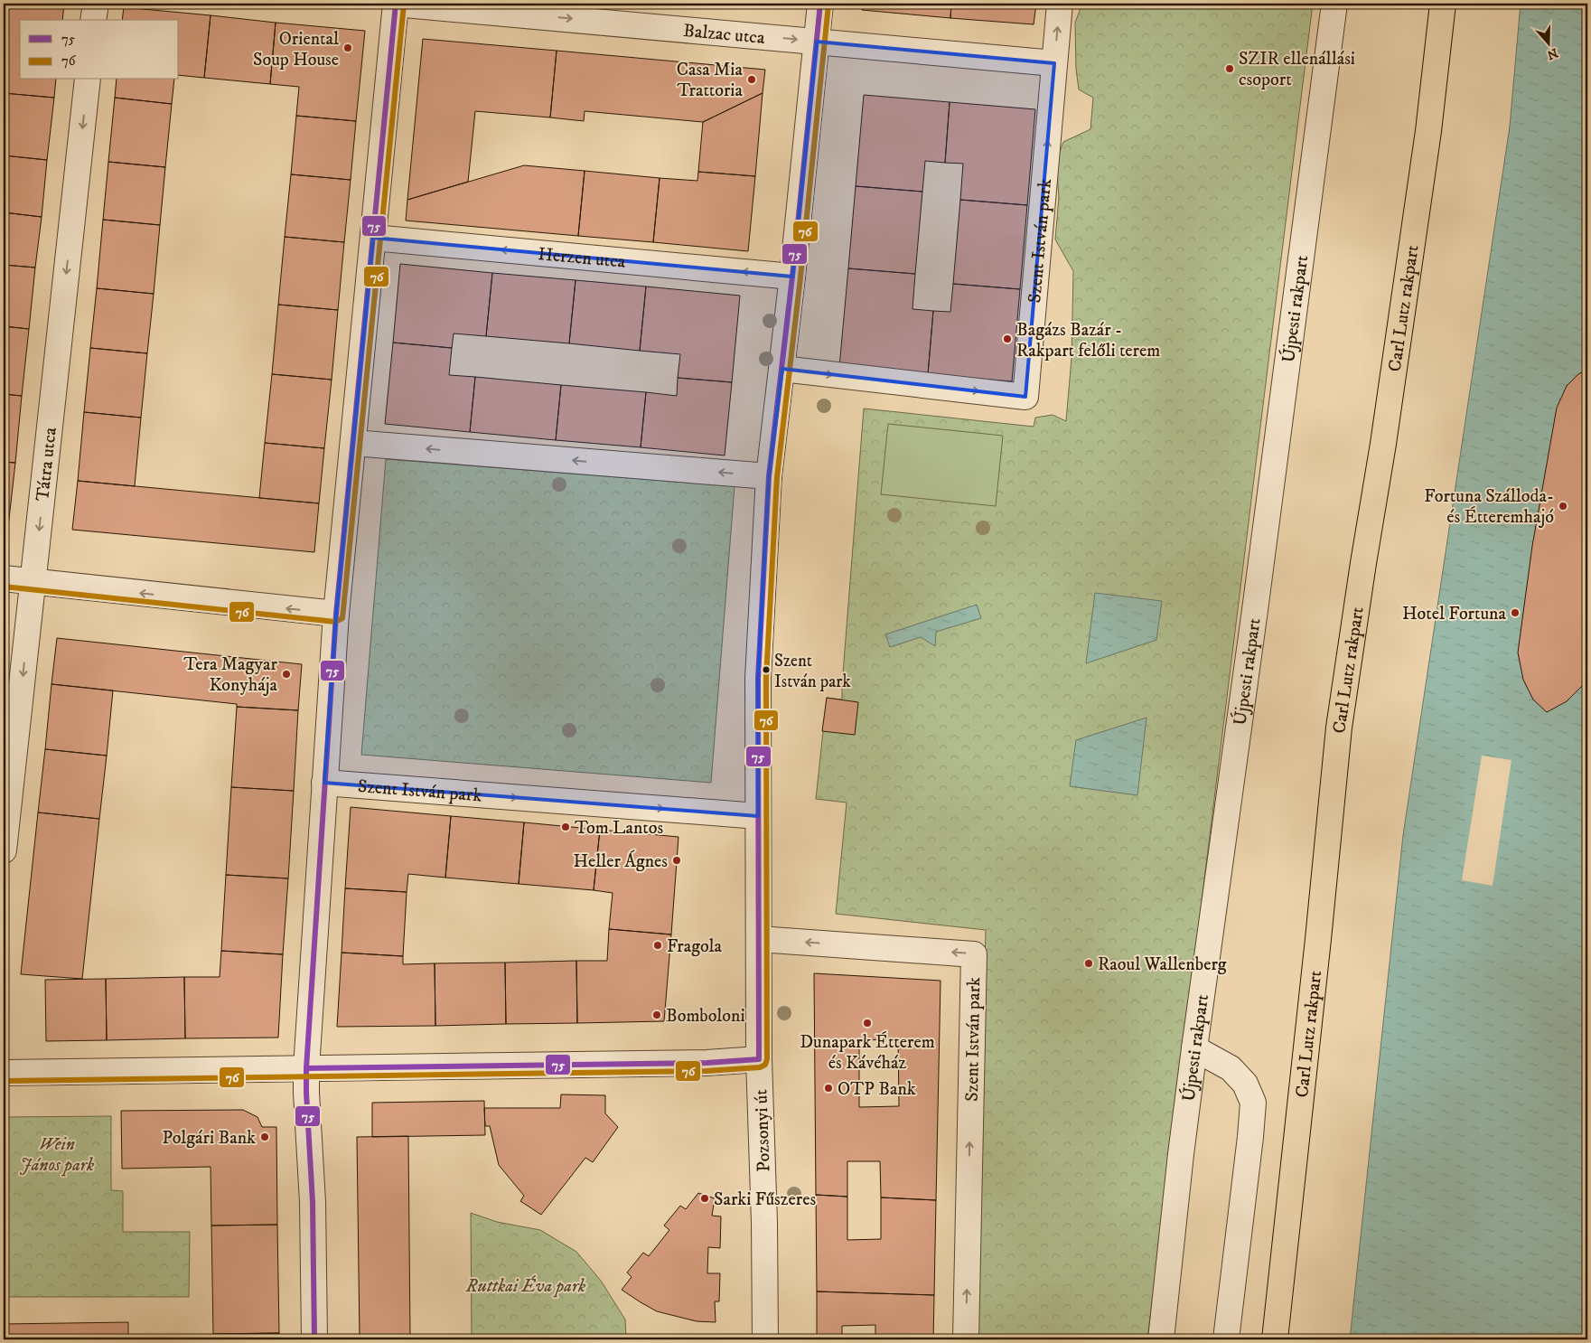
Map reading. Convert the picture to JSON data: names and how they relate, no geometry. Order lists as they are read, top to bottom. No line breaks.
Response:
{"streets":{"main road":["Carl Lutz rakpart"],"street":["Balzac utca","Szent István park","Herzen utca","Újpesti rakpart","Tátra utca","Pozsonyi út"]},"crossings":[["Balzac utca","Szent István park"],["Balzac utca","Pozsonyi út"],["Szent István park","Pozsonyi út"],["Herzen utca","Pozsonyi út"]],"one_way":["Balzac utca","Tátra utca"],"parks":["Wein János park","Ruttkai Éva park"],"places":["Oriental Soup House","SZIR ellenállási csoport","Casa Mia Trattoria","Bagázs Bazár - Rakpart felőli terem","Fortuna Szálloda- és Étteremhajó","Hotel Fortuna","Szent István park","Tera Magyar Konyhája","Tom Lantos","Heller Ágnes","Fragola","Raoul Wallenberg","Bomboloni","Dunapark Étterem és Kávéház","OTP Bank","Polgári Bank","Sarki Fűszeres"],"lines":["transit line 75","transit line 76"],"legend":["75","76"],"north":"bottom"}
